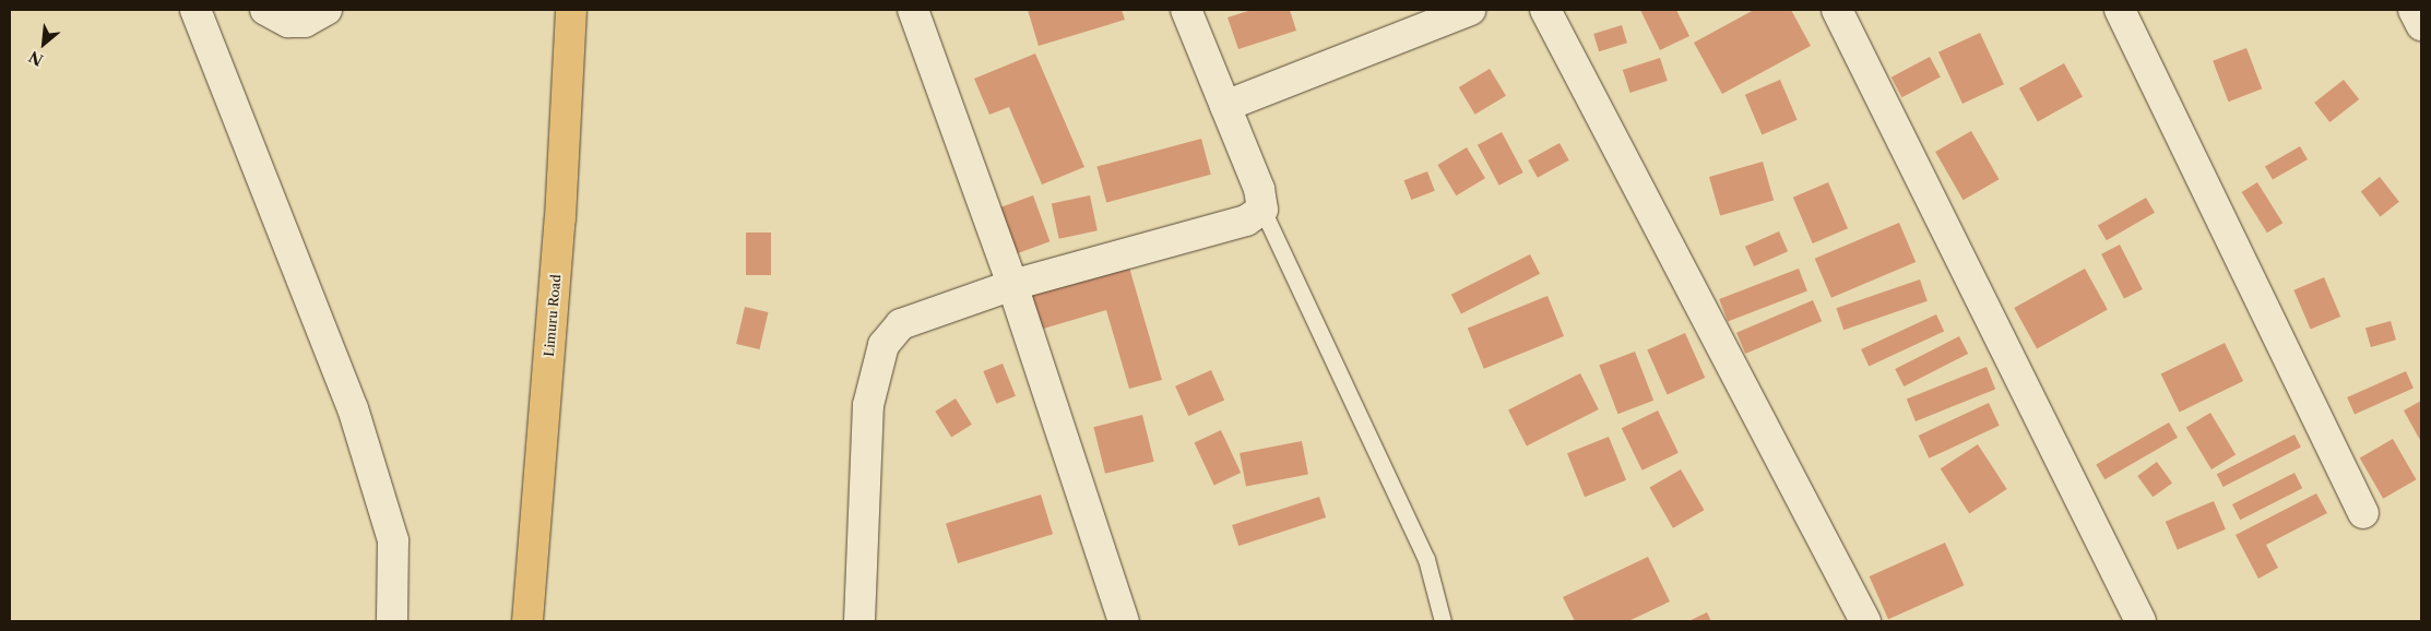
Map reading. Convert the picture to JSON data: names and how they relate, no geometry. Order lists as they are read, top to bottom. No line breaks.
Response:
{"streets":{"highway":["Limuru Road"]},"north":"bottom left"}
